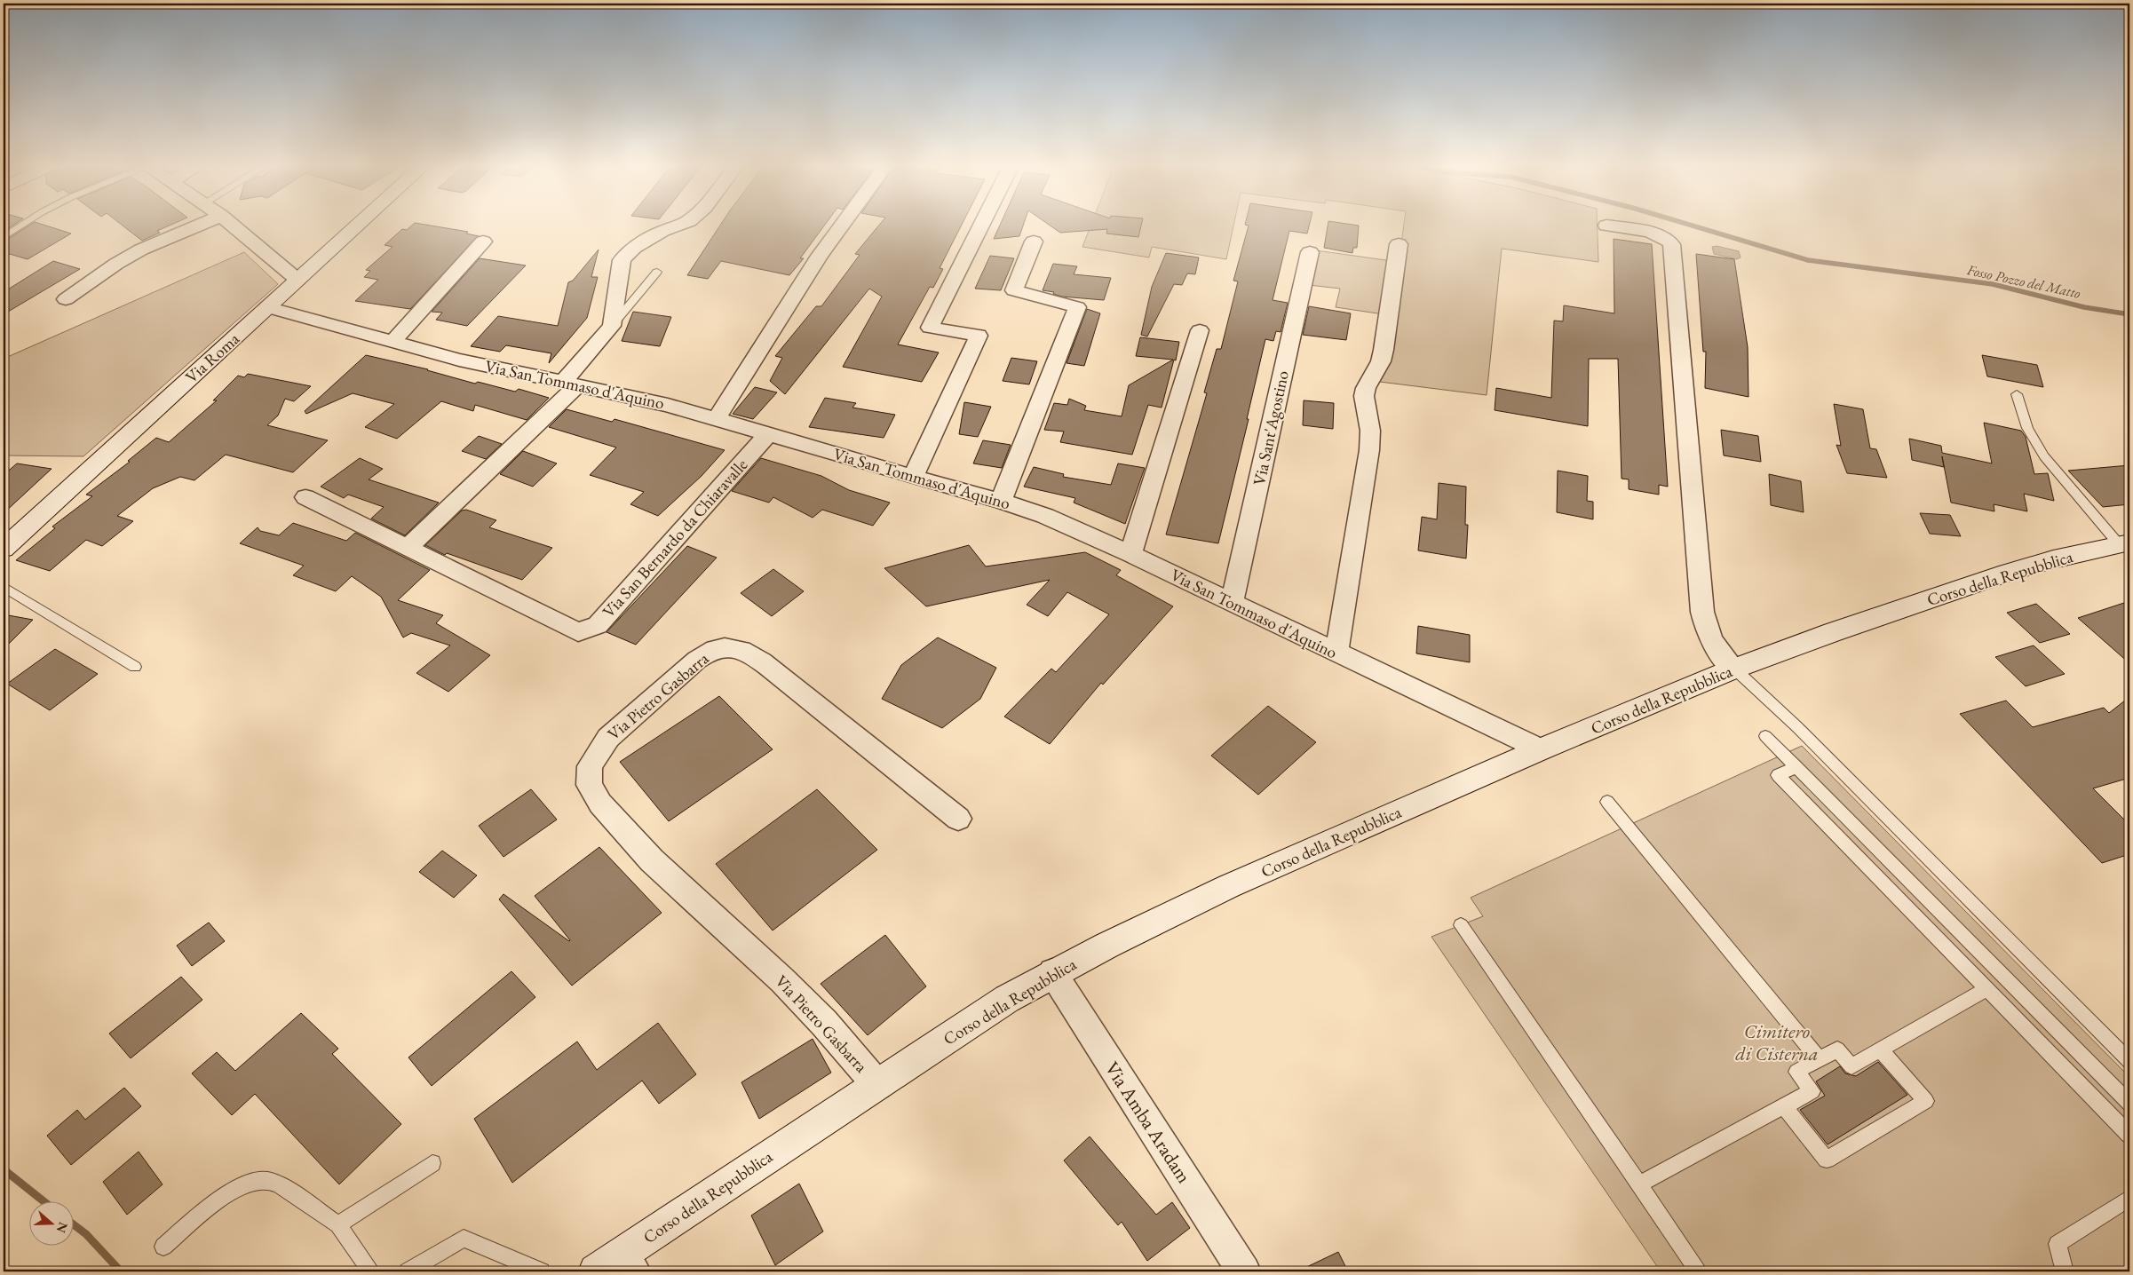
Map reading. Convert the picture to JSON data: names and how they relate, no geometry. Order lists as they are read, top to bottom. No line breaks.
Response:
{"streets":{"street":["Via Roma","Via San Tommaso d'Aquino","Via Sant'Agostino","Via San Bernardo da Chiaravalle","Corso della Repubblica","Via Pietro Gasbarra","Via Amba Aradam"]},"crossings":[["Via Roma","Via San Tommaso d'Aquino"],["Via San Tommaso d'Aquino","Via Sant'Agostino"],["Via San Tommaso d'Aquino","Via San Bernardo da Chiaravalle"],["Via San Tommaso d'Aquino","Corso della Repubblica"],["Corso della Repubblica","Via Pietro Gasbarra"],["Corso della Repubblica","Via Amba Aradam"]],"water":["Fosso Pozzo del Matto"],"parks":["Cimitero di Cisterna"],"north":"right"}
